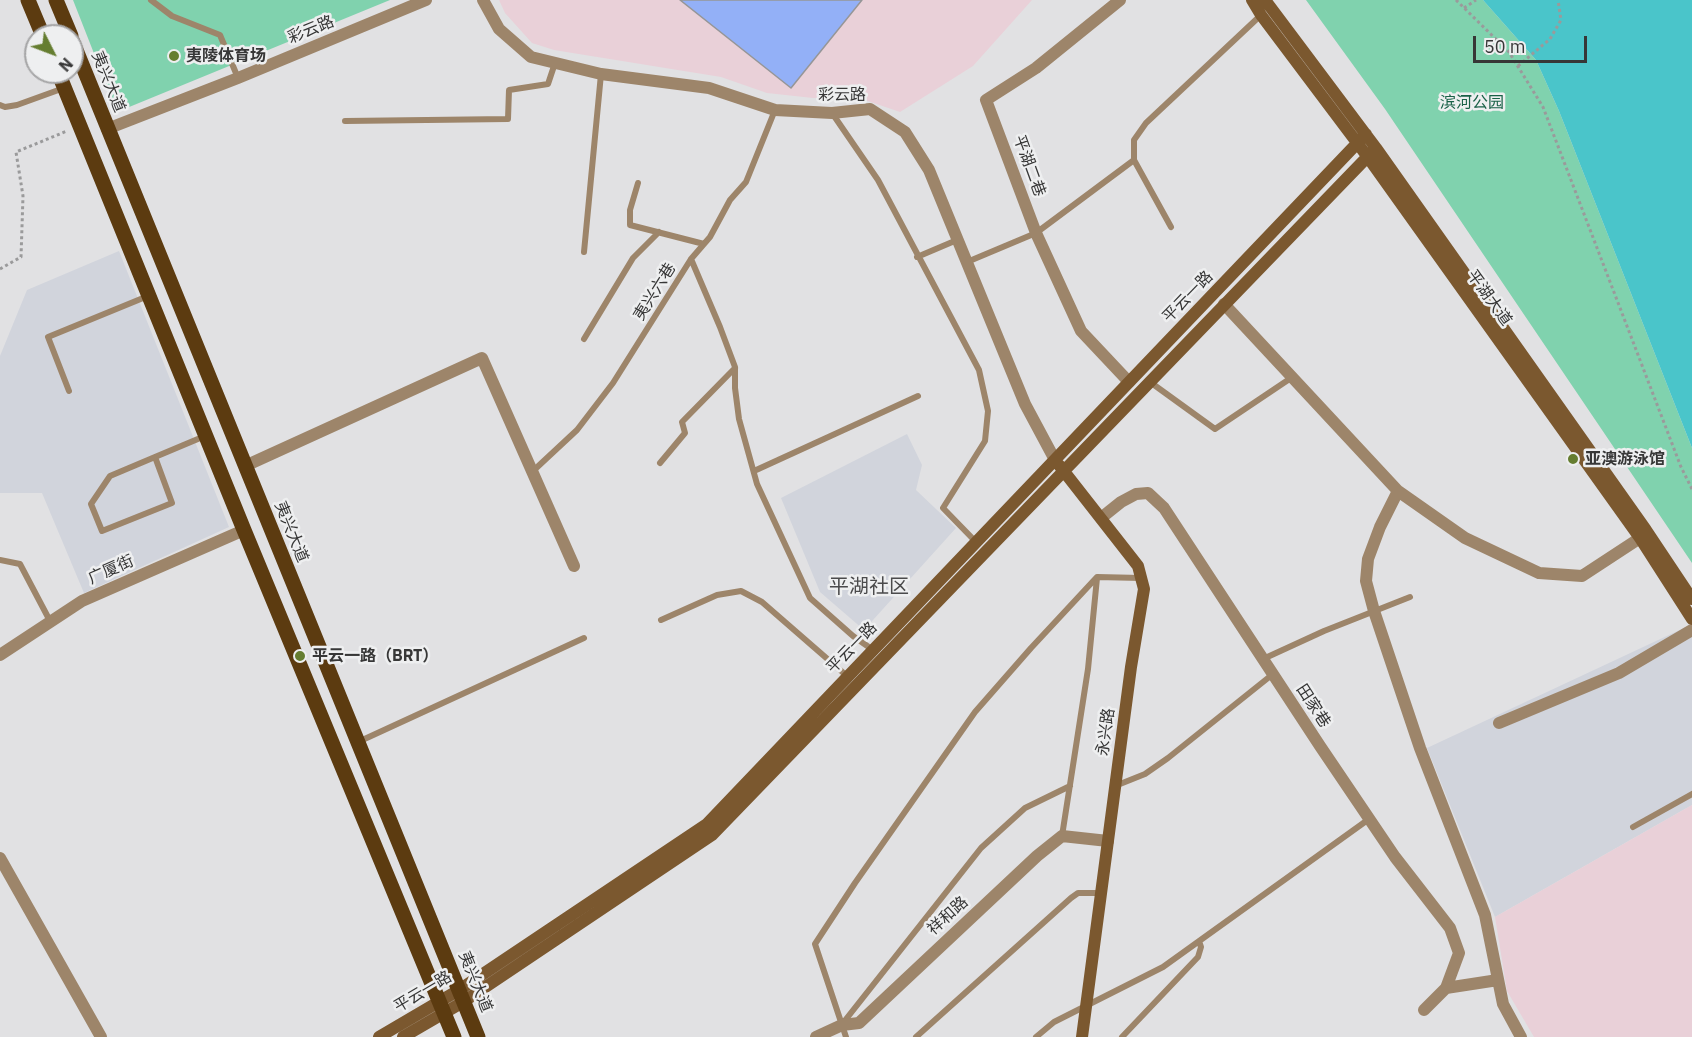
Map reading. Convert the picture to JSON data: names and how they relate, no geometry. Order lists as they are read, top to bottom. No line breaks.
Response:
{"streets":{"main road":["夷兴大道","平云一路","平湖大道","永兴路"],"street":["彩云路","平湖二巷","广厦街","田家巷","祥和路"],"lane":["夷兴六巷"]},"crossings":[["彩云路","夷兴大道"],["彩云路","夷兴六巷"],["彩云路","平云一路"],["彩云路","永兴路"],["夷兴大道","平云一路"],["平湖二巷","平云一路"],["平云一路","平湖大道"],["平云一路","永兴路"],["田家巷","永兴路"]],"districts":["平湖社区"],"parks":["滨河公园"],"places":["夷陵体育场","亚澳游泳馆","平云一路（BRT）"],"scale_bar":"50 m","north":"bottom right"}
